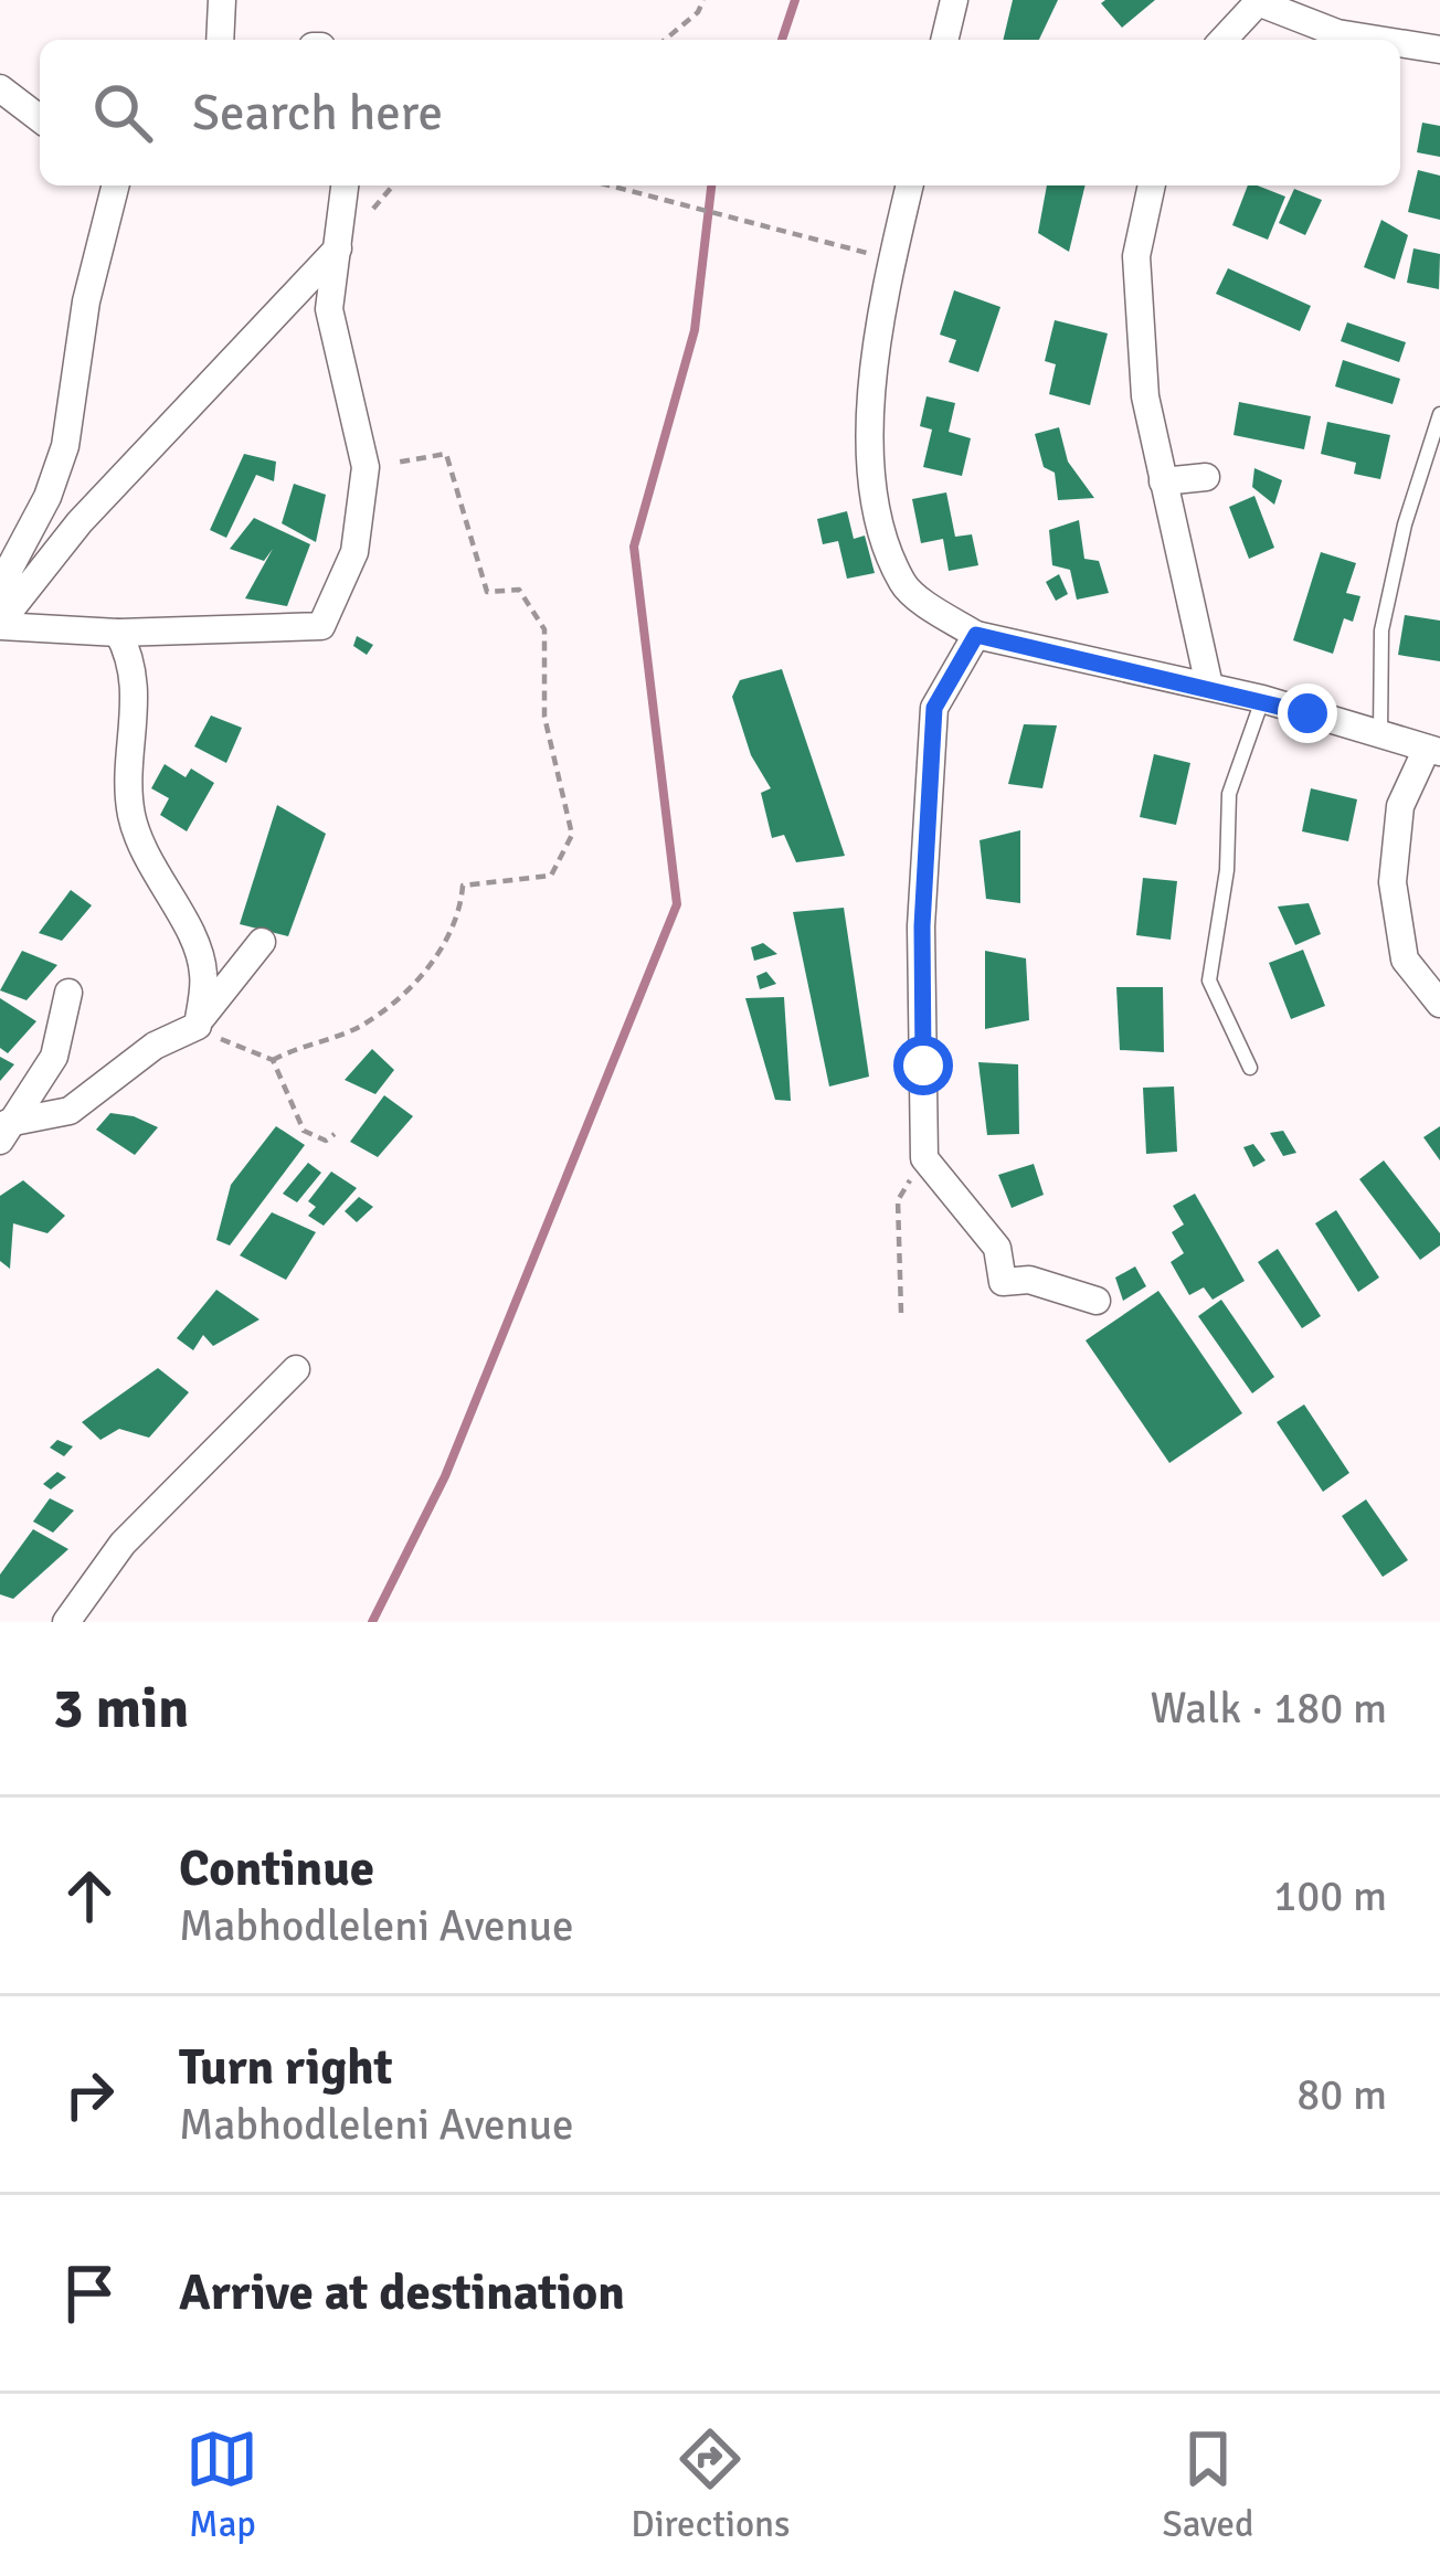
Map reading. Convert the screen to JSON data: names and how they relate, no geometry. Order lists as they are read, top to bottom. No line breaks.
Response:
{"page":{"search":"Search here","heading":["3 min","Walk · 180 m"],"list":[["Continue","Mabhodleleni Avenue","100 m"],["Turn right","Mabhodleleni Avenue","80 m"],"Arrive at destination"],"nav":["Map","Directions","Saved"]}}
